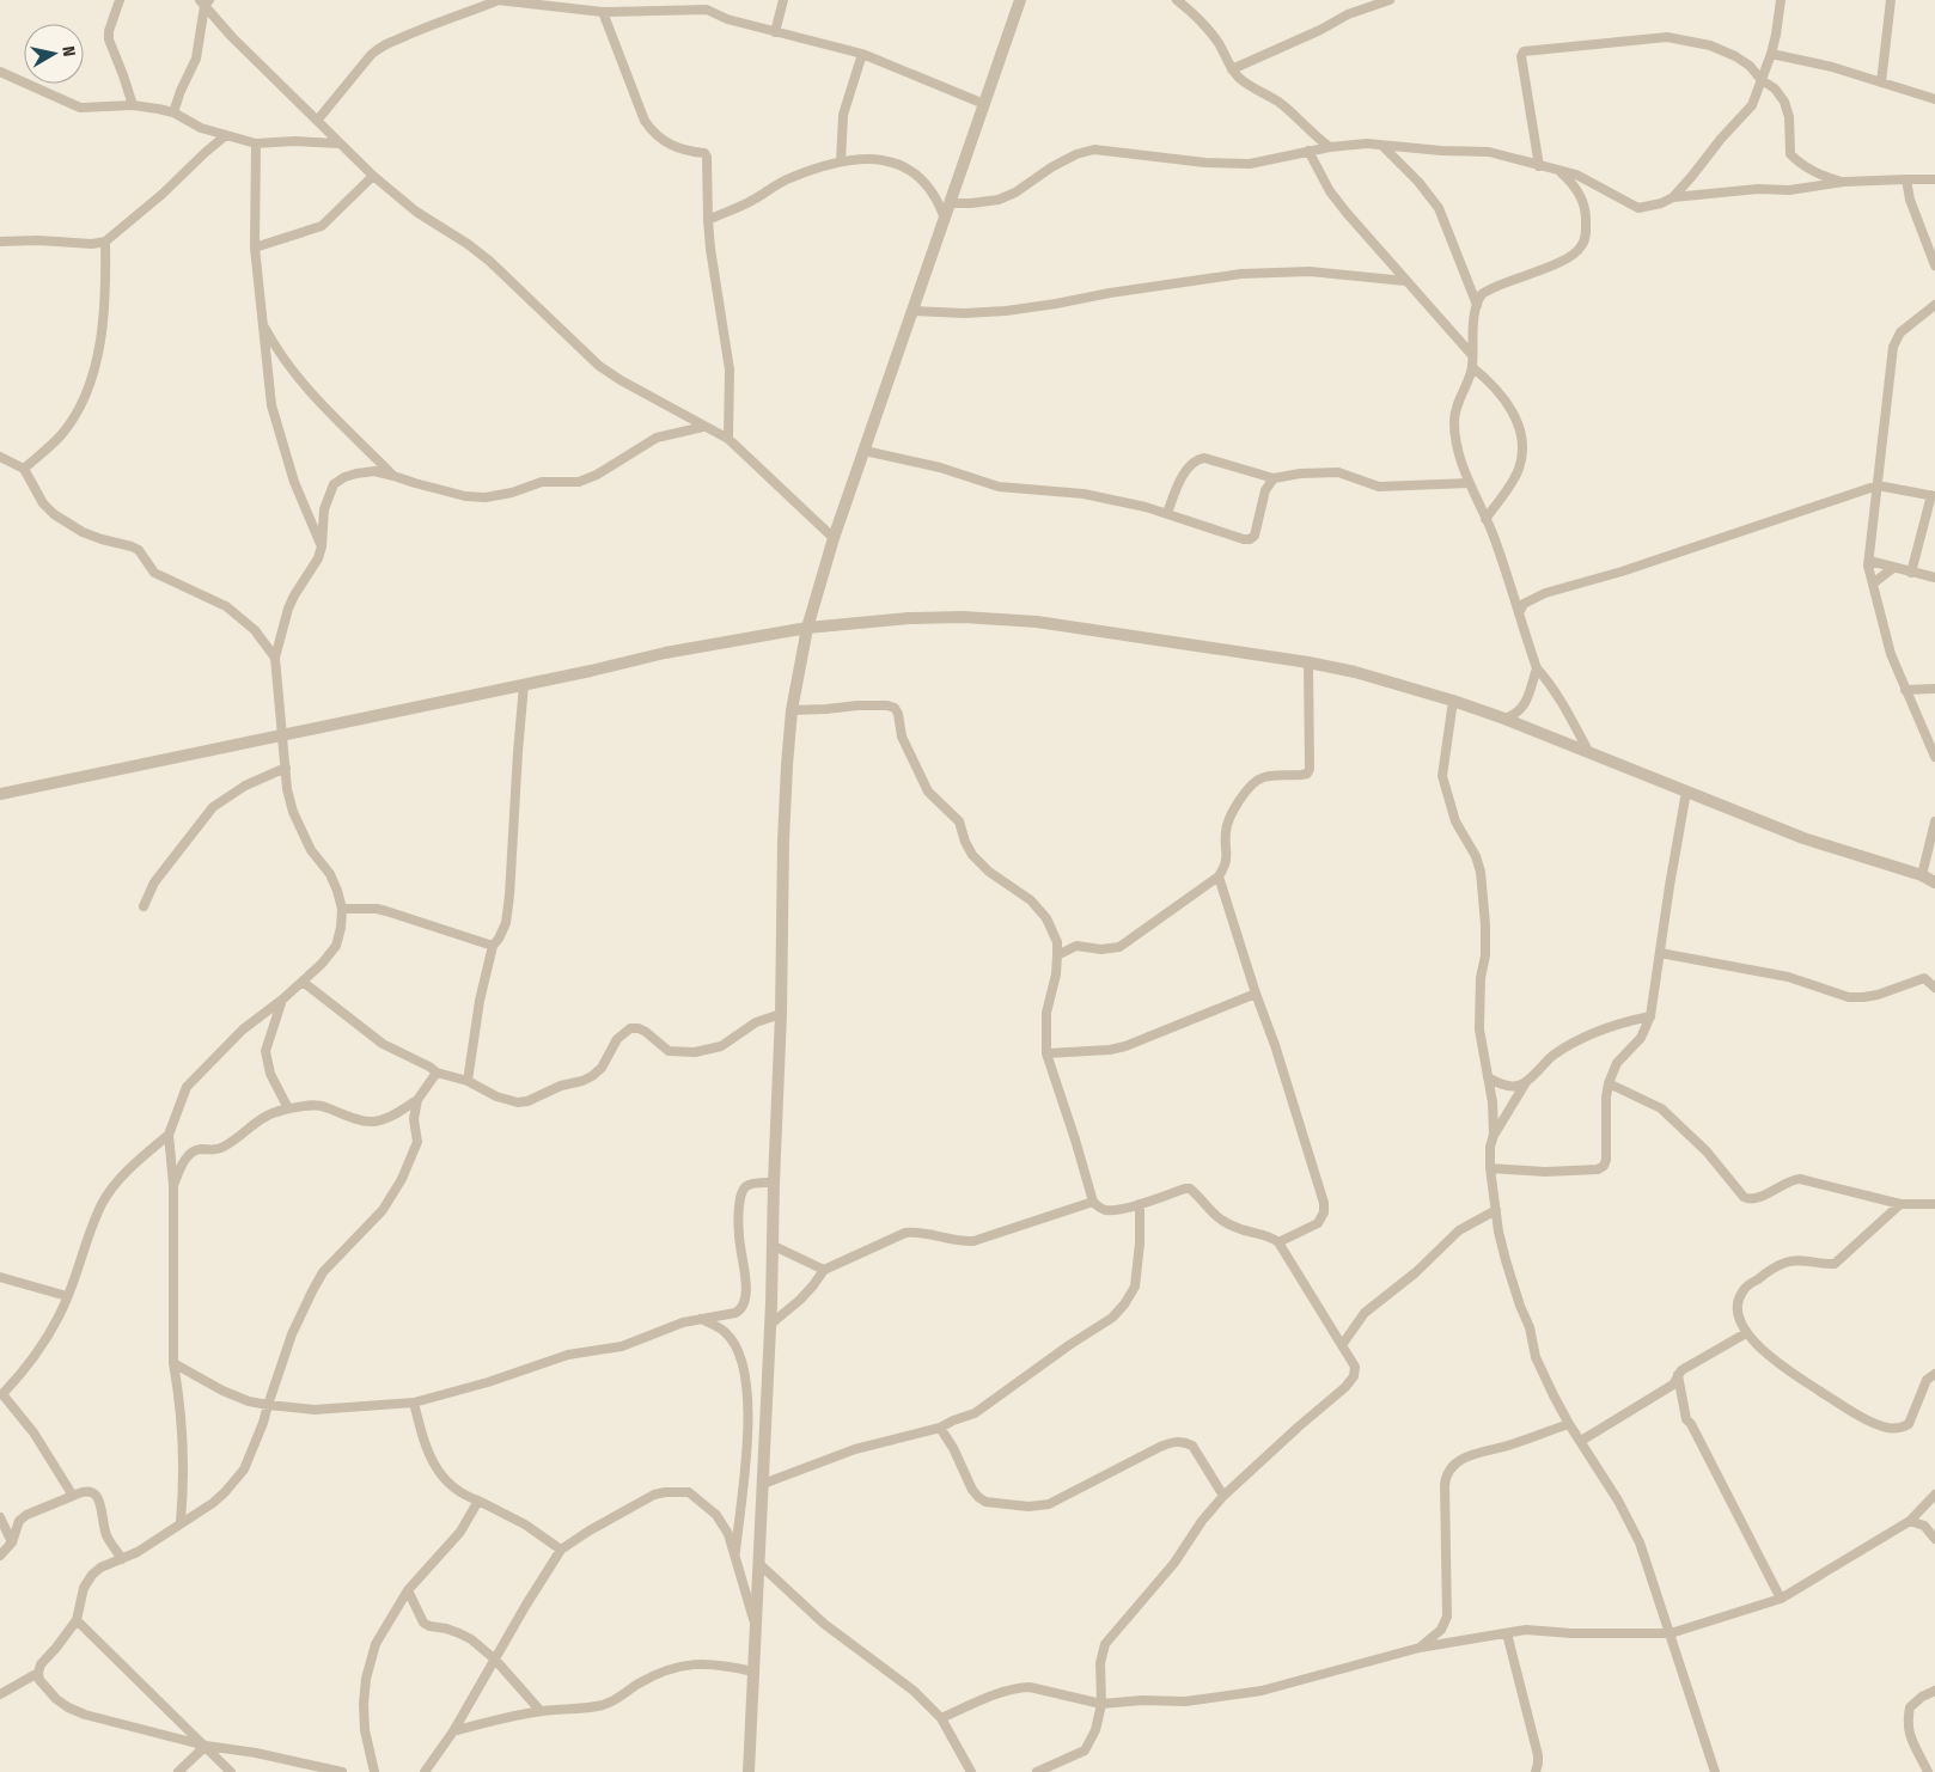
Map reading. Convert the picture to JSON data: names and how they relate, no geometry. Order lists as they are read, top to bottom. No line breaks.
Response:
{"north":"right"}
